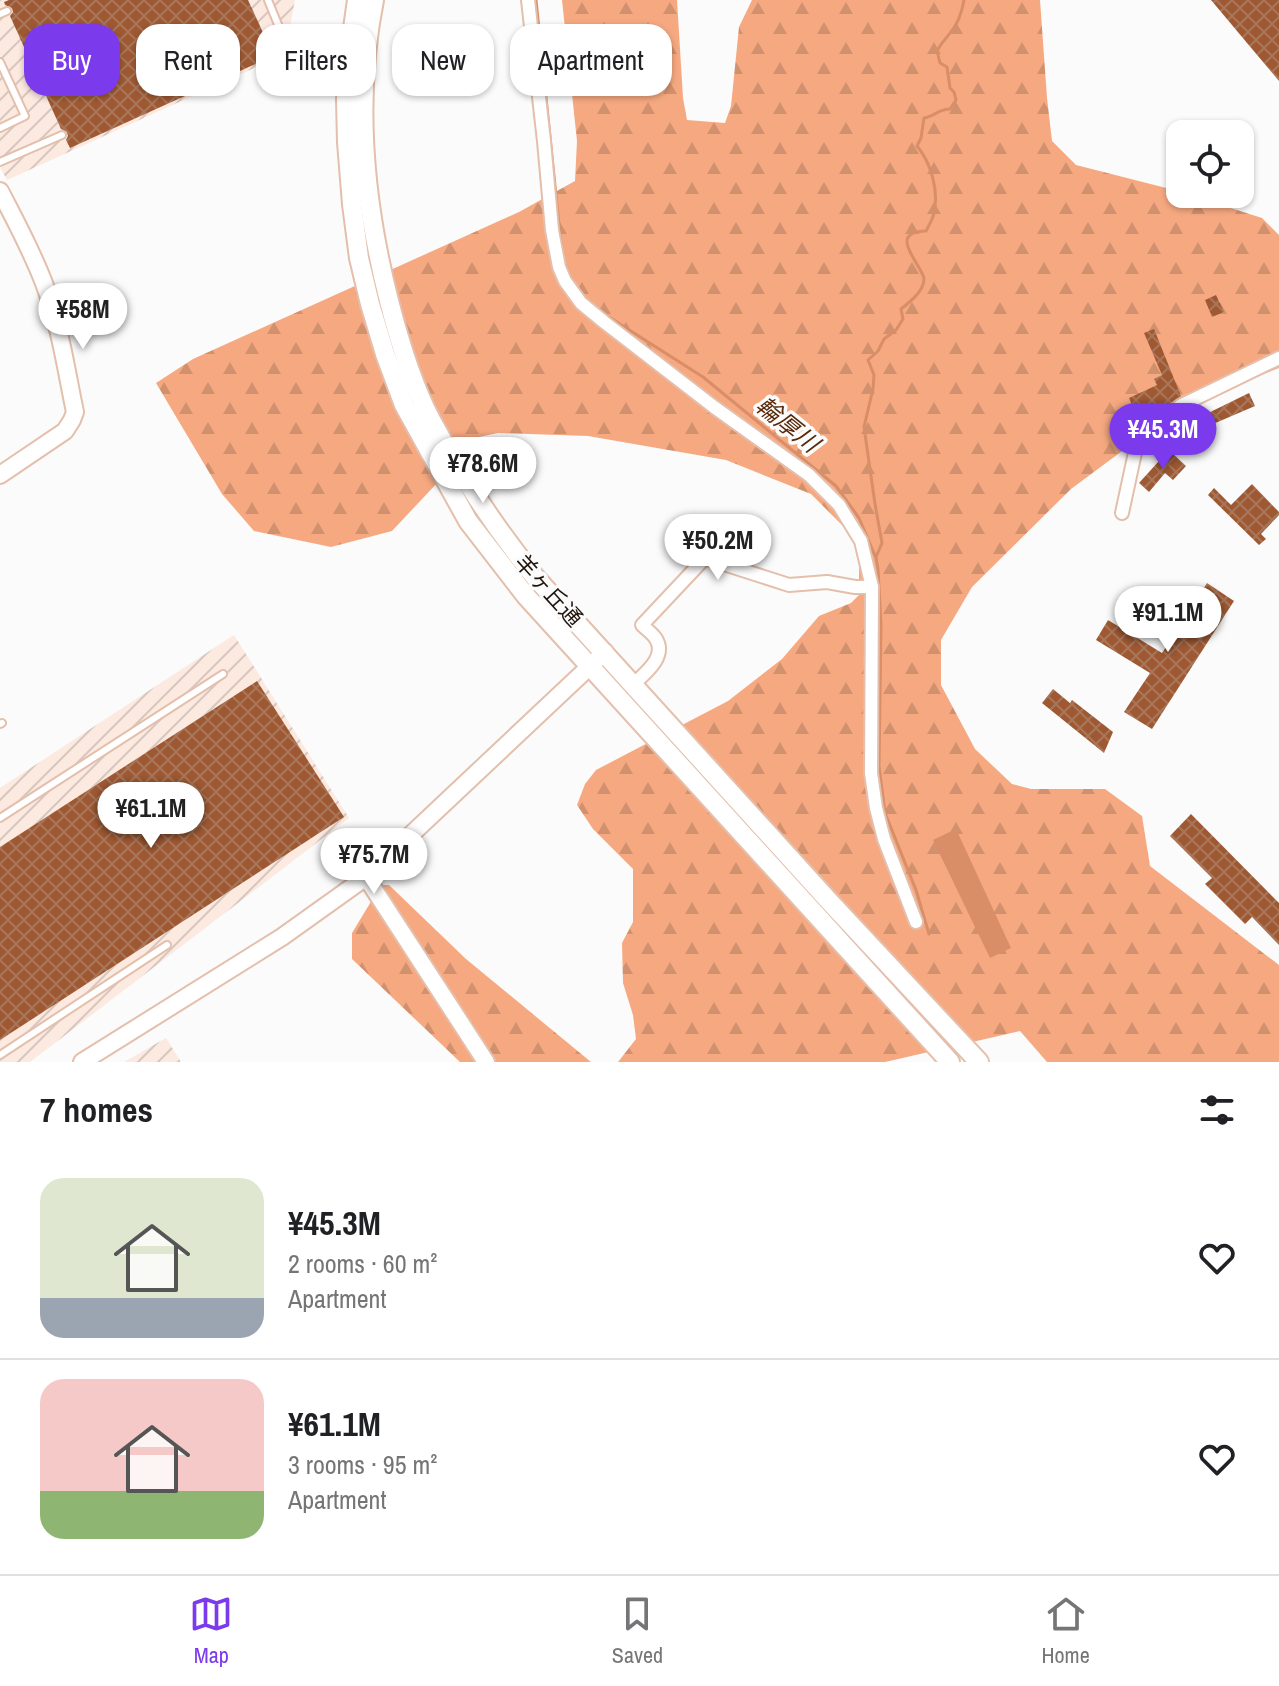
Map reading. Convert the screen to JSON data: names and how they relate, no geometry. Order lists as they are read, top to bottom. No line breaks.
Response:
{"streets":{"main road":["羊ヶ丘通"]},"water":["輪厚川"],"page":{"chip":["Buy","Rent","Filters","New","Apartment"],"price":["¥58M","¥45.3M","¥78.6M","¥50.2M","¥91.1M","¥61.1M","¥75.7M"],"heading":"7 homes","list":[{"name":"¥45.3M","note":"2 rooms · 60 m² · Apartment"},{"name":"¥61.1M","note":"3 rooms · 95 m² · Apartment"}],"tabs":["Map","Saved","Home"]}}
